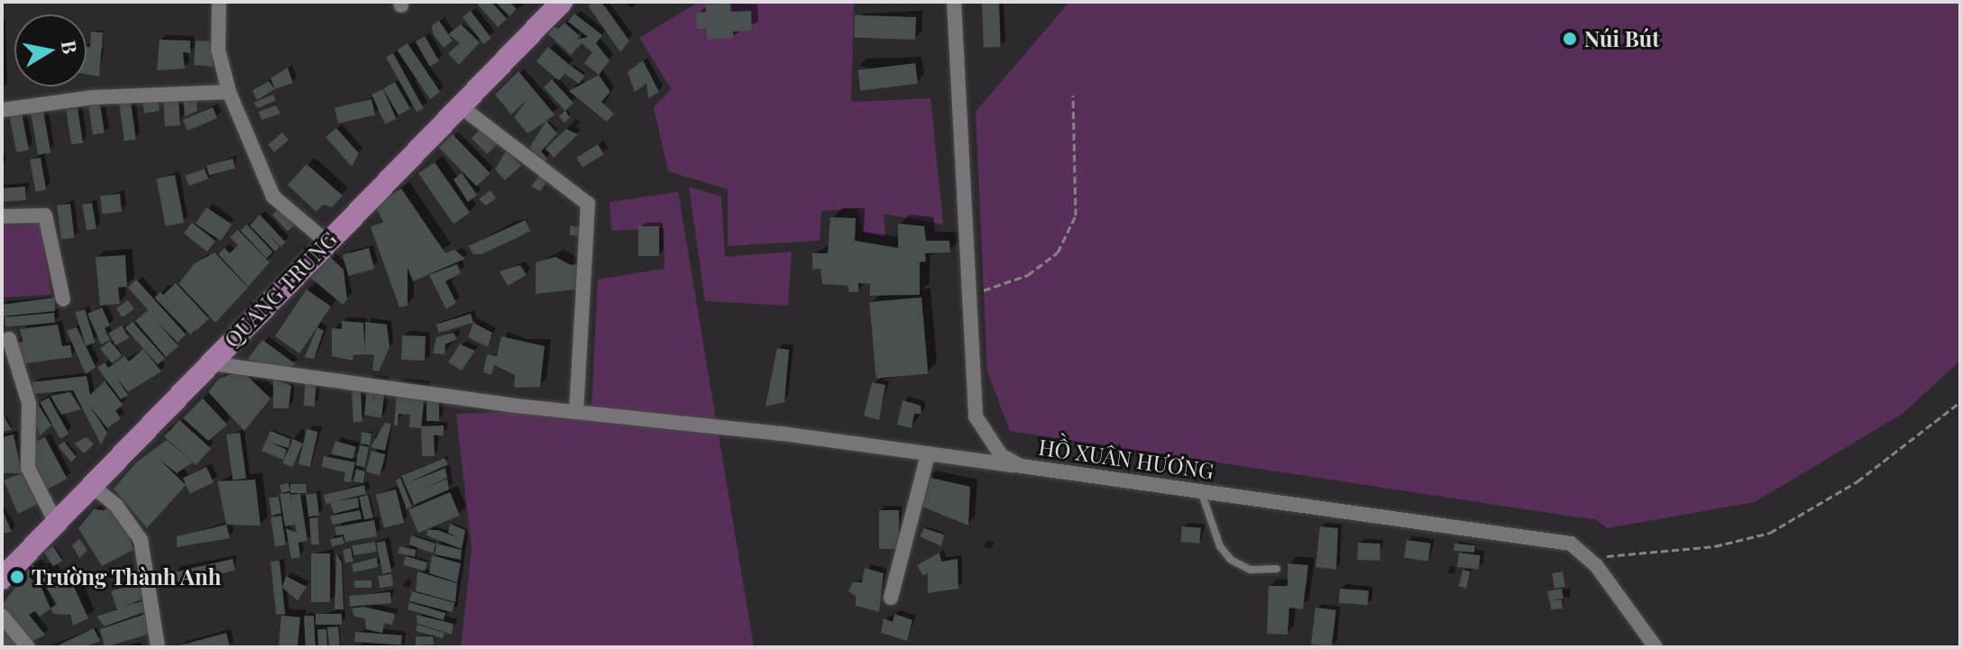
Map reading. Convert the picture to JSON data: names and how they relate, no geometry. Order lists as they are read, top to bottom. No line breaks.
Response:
{"streets":{"main road":["QUANG TRUNG"],"street":["HỒ XUÂN HƯƠNG"]},"places":["Núi Bút","Trường Thành Anh"],"north":"right"}
